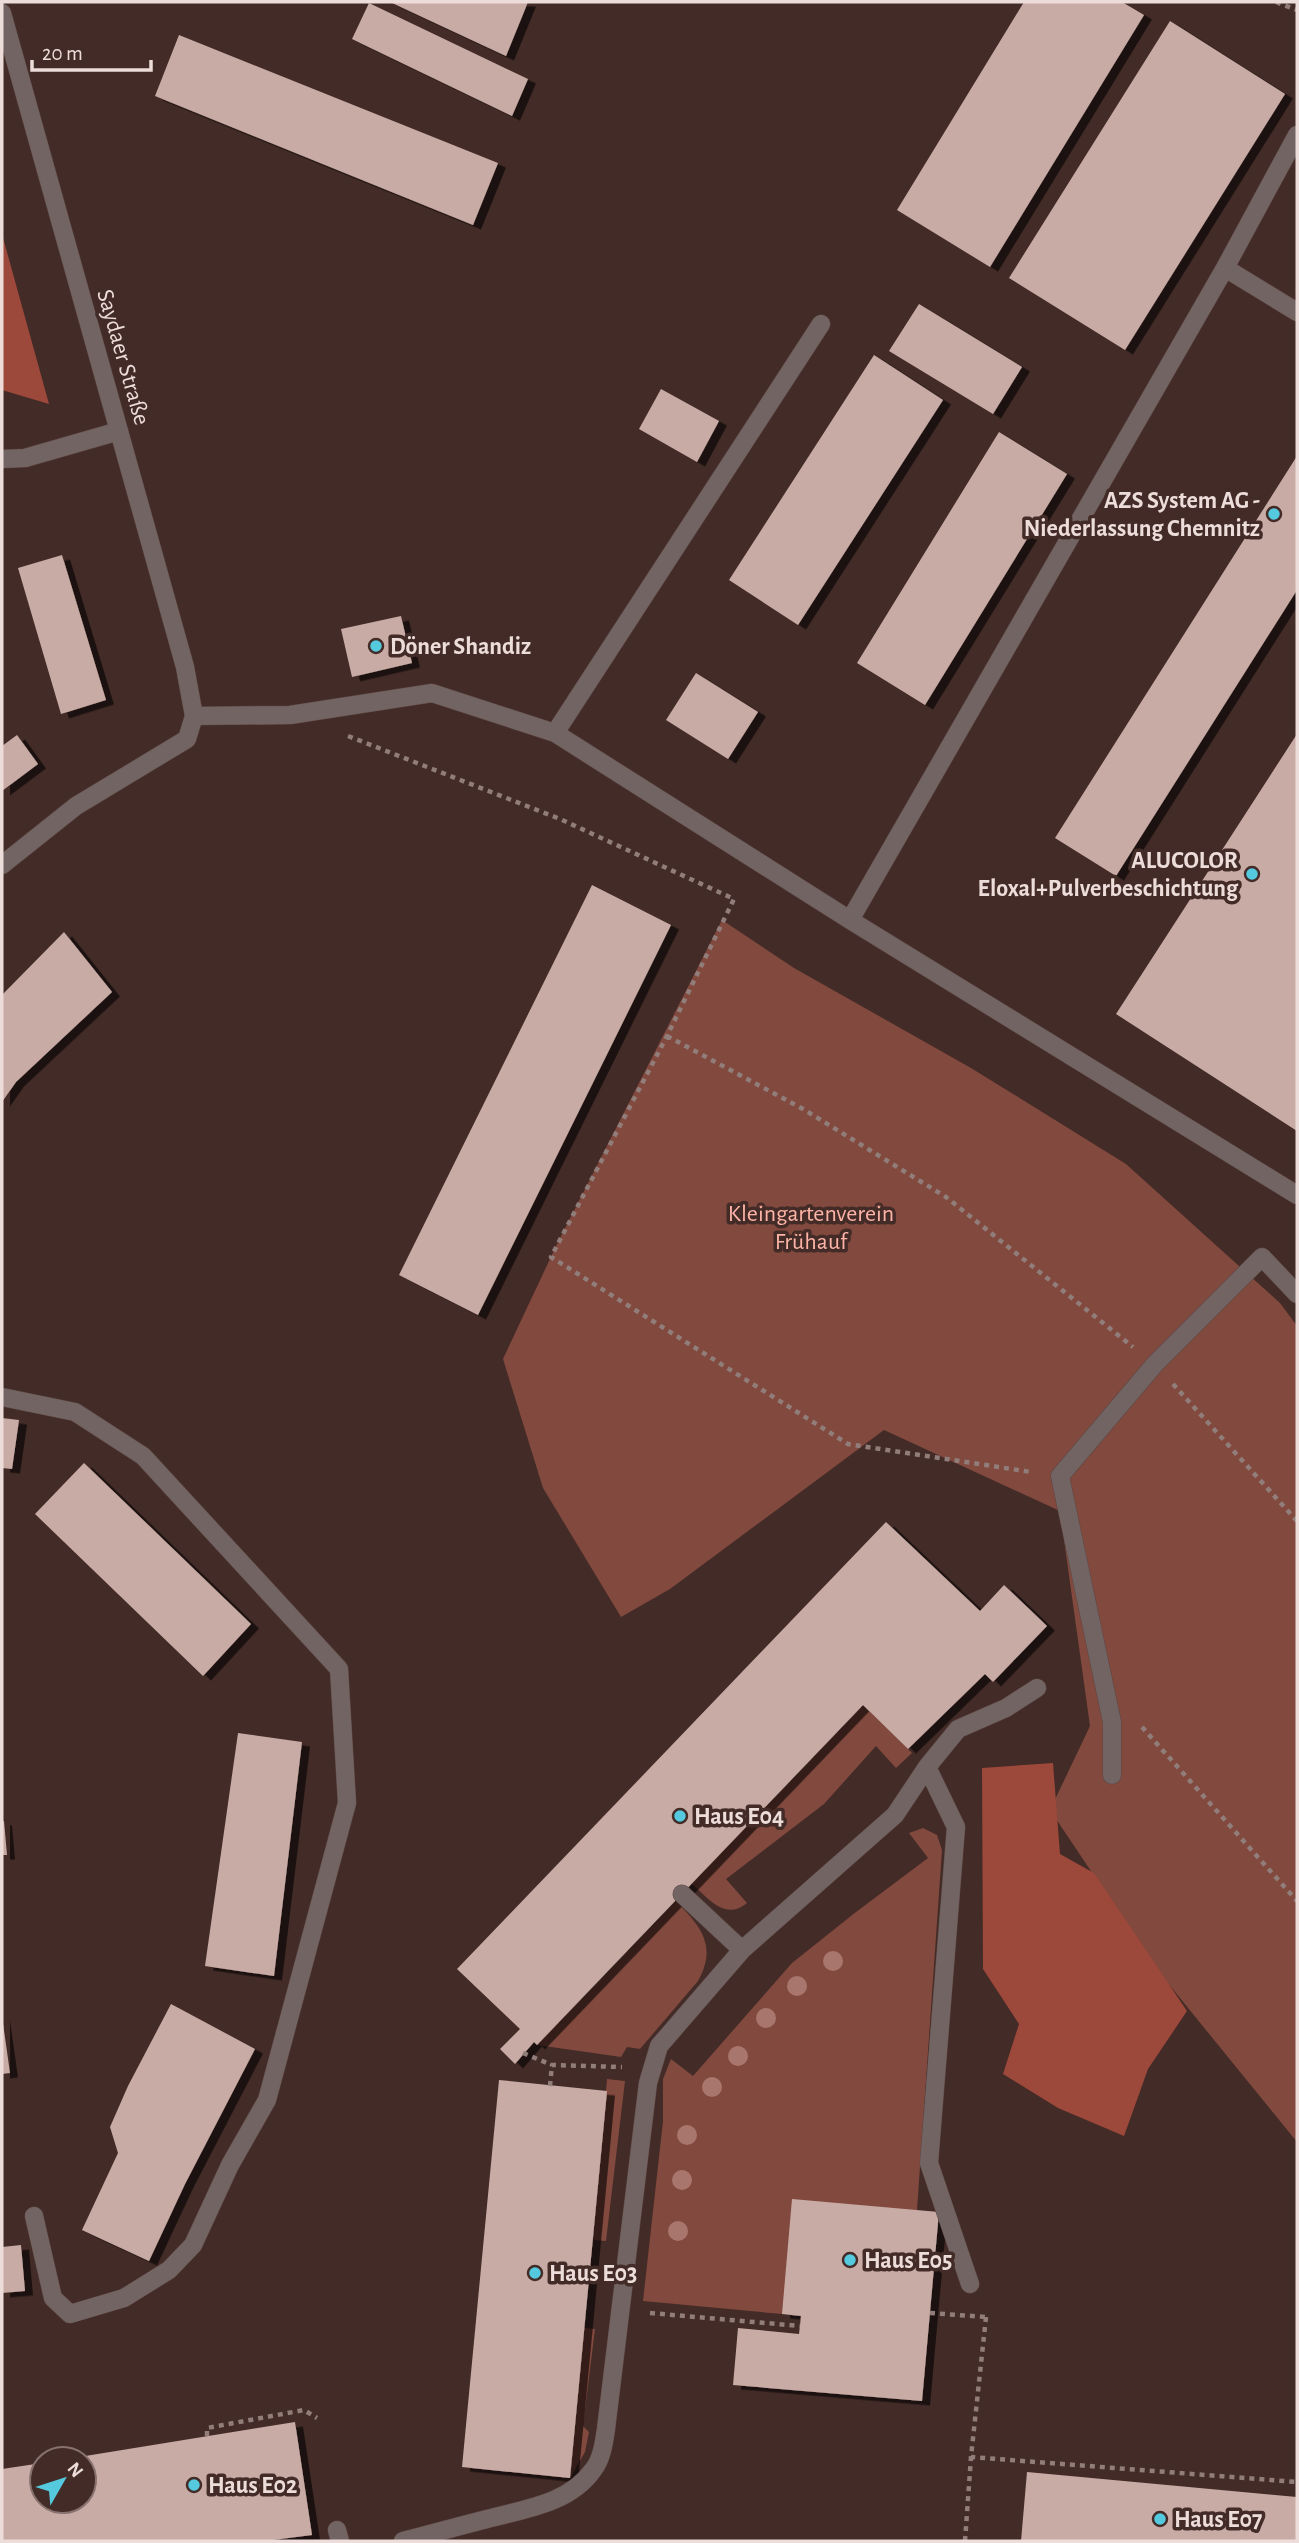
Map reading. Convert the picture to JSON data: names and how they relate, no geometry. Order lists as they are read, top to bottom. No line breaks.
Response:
{"streets":{"street":["Saydaer Straße"]},"parks":["Kleingartenverein Frühauf"],"places":["AZS System AG - Niederlassung Chemnitz","Döner Shandiz","ALUCOLOR Eloxal+Pulverbeschichtung","Haus E04","Haus E05","Haus E03","Haus E02","Haus E07"],"scale_bar":"20 m","north":"top right"}
